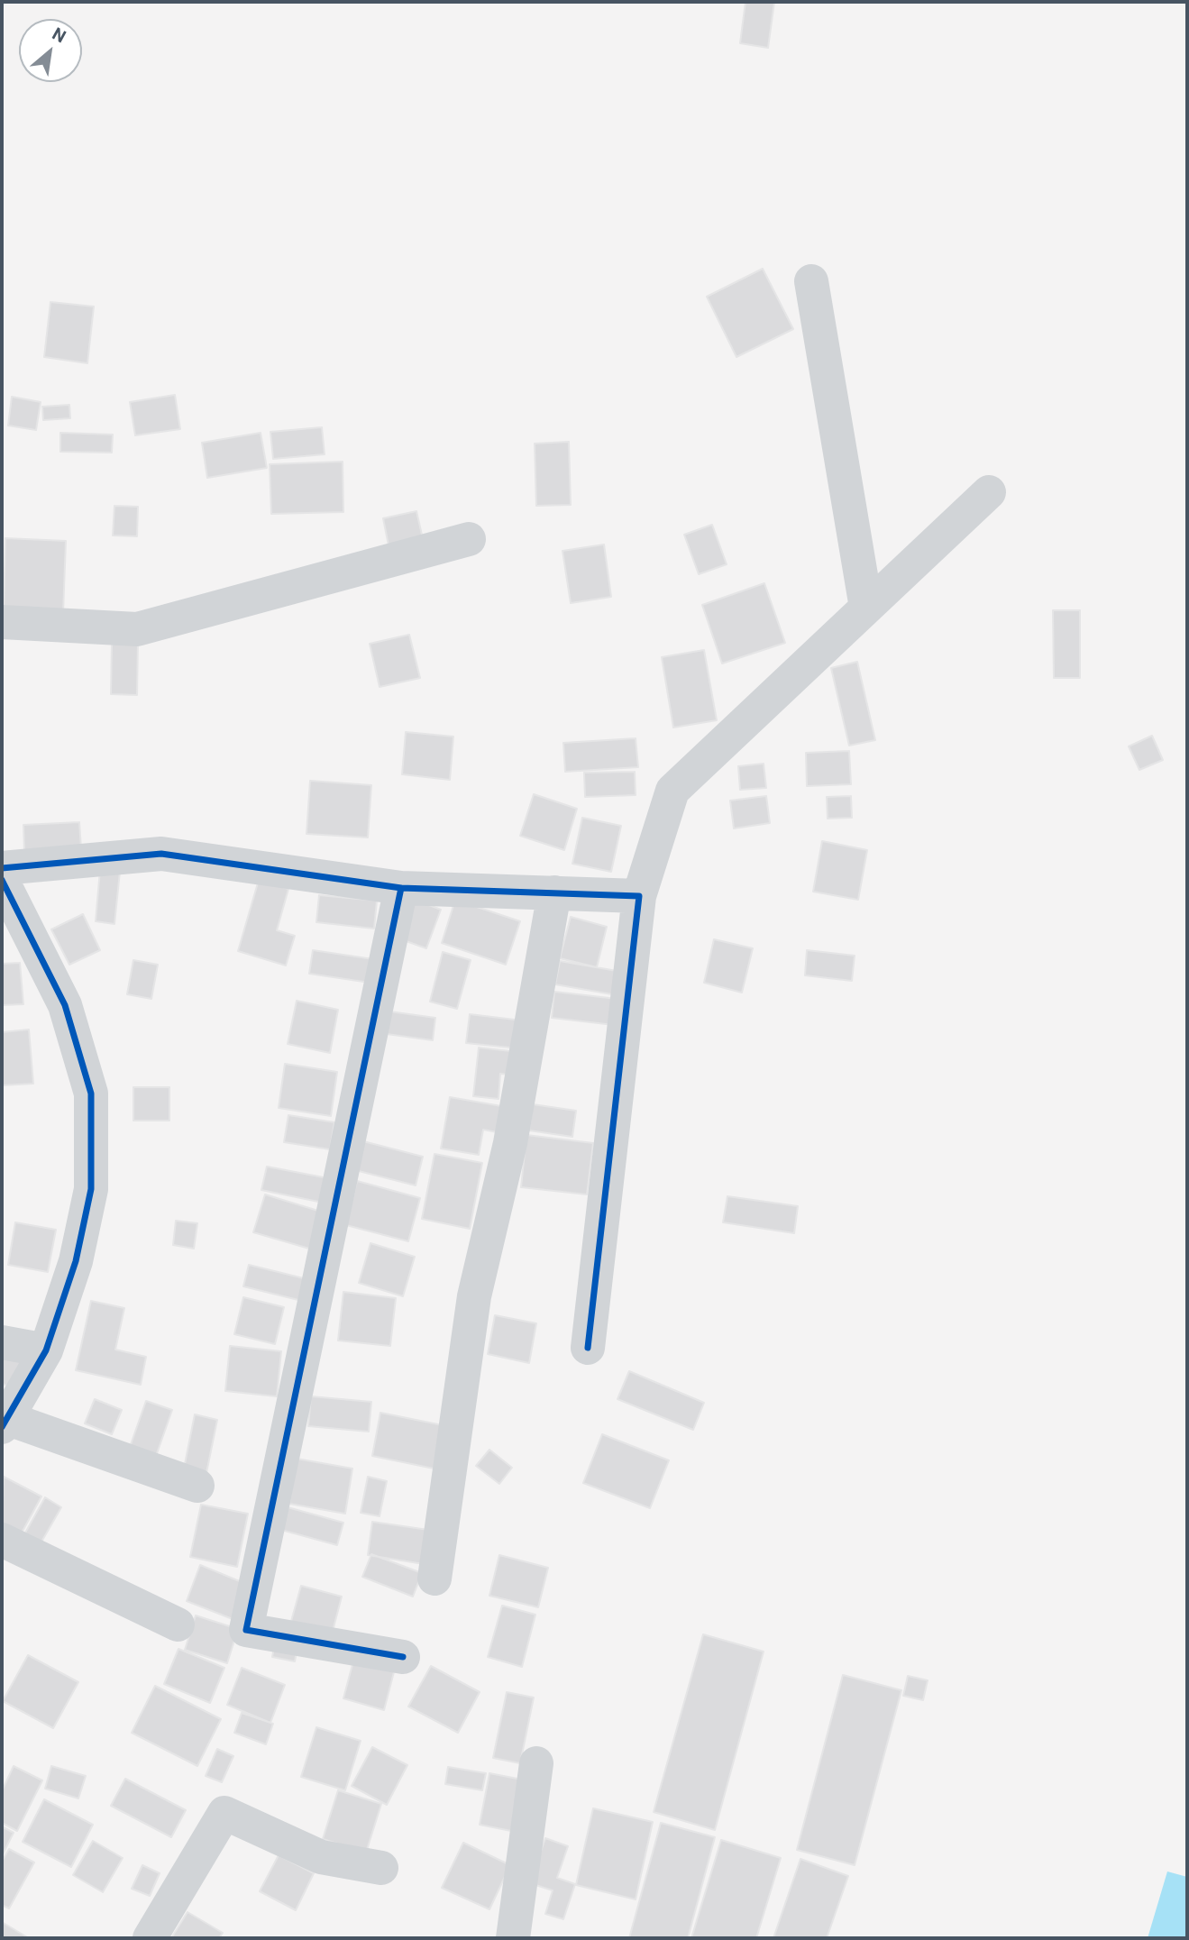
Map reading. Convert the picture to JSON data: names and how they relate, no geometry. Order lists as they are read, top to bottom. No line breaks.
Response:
{"north":"top right"}
